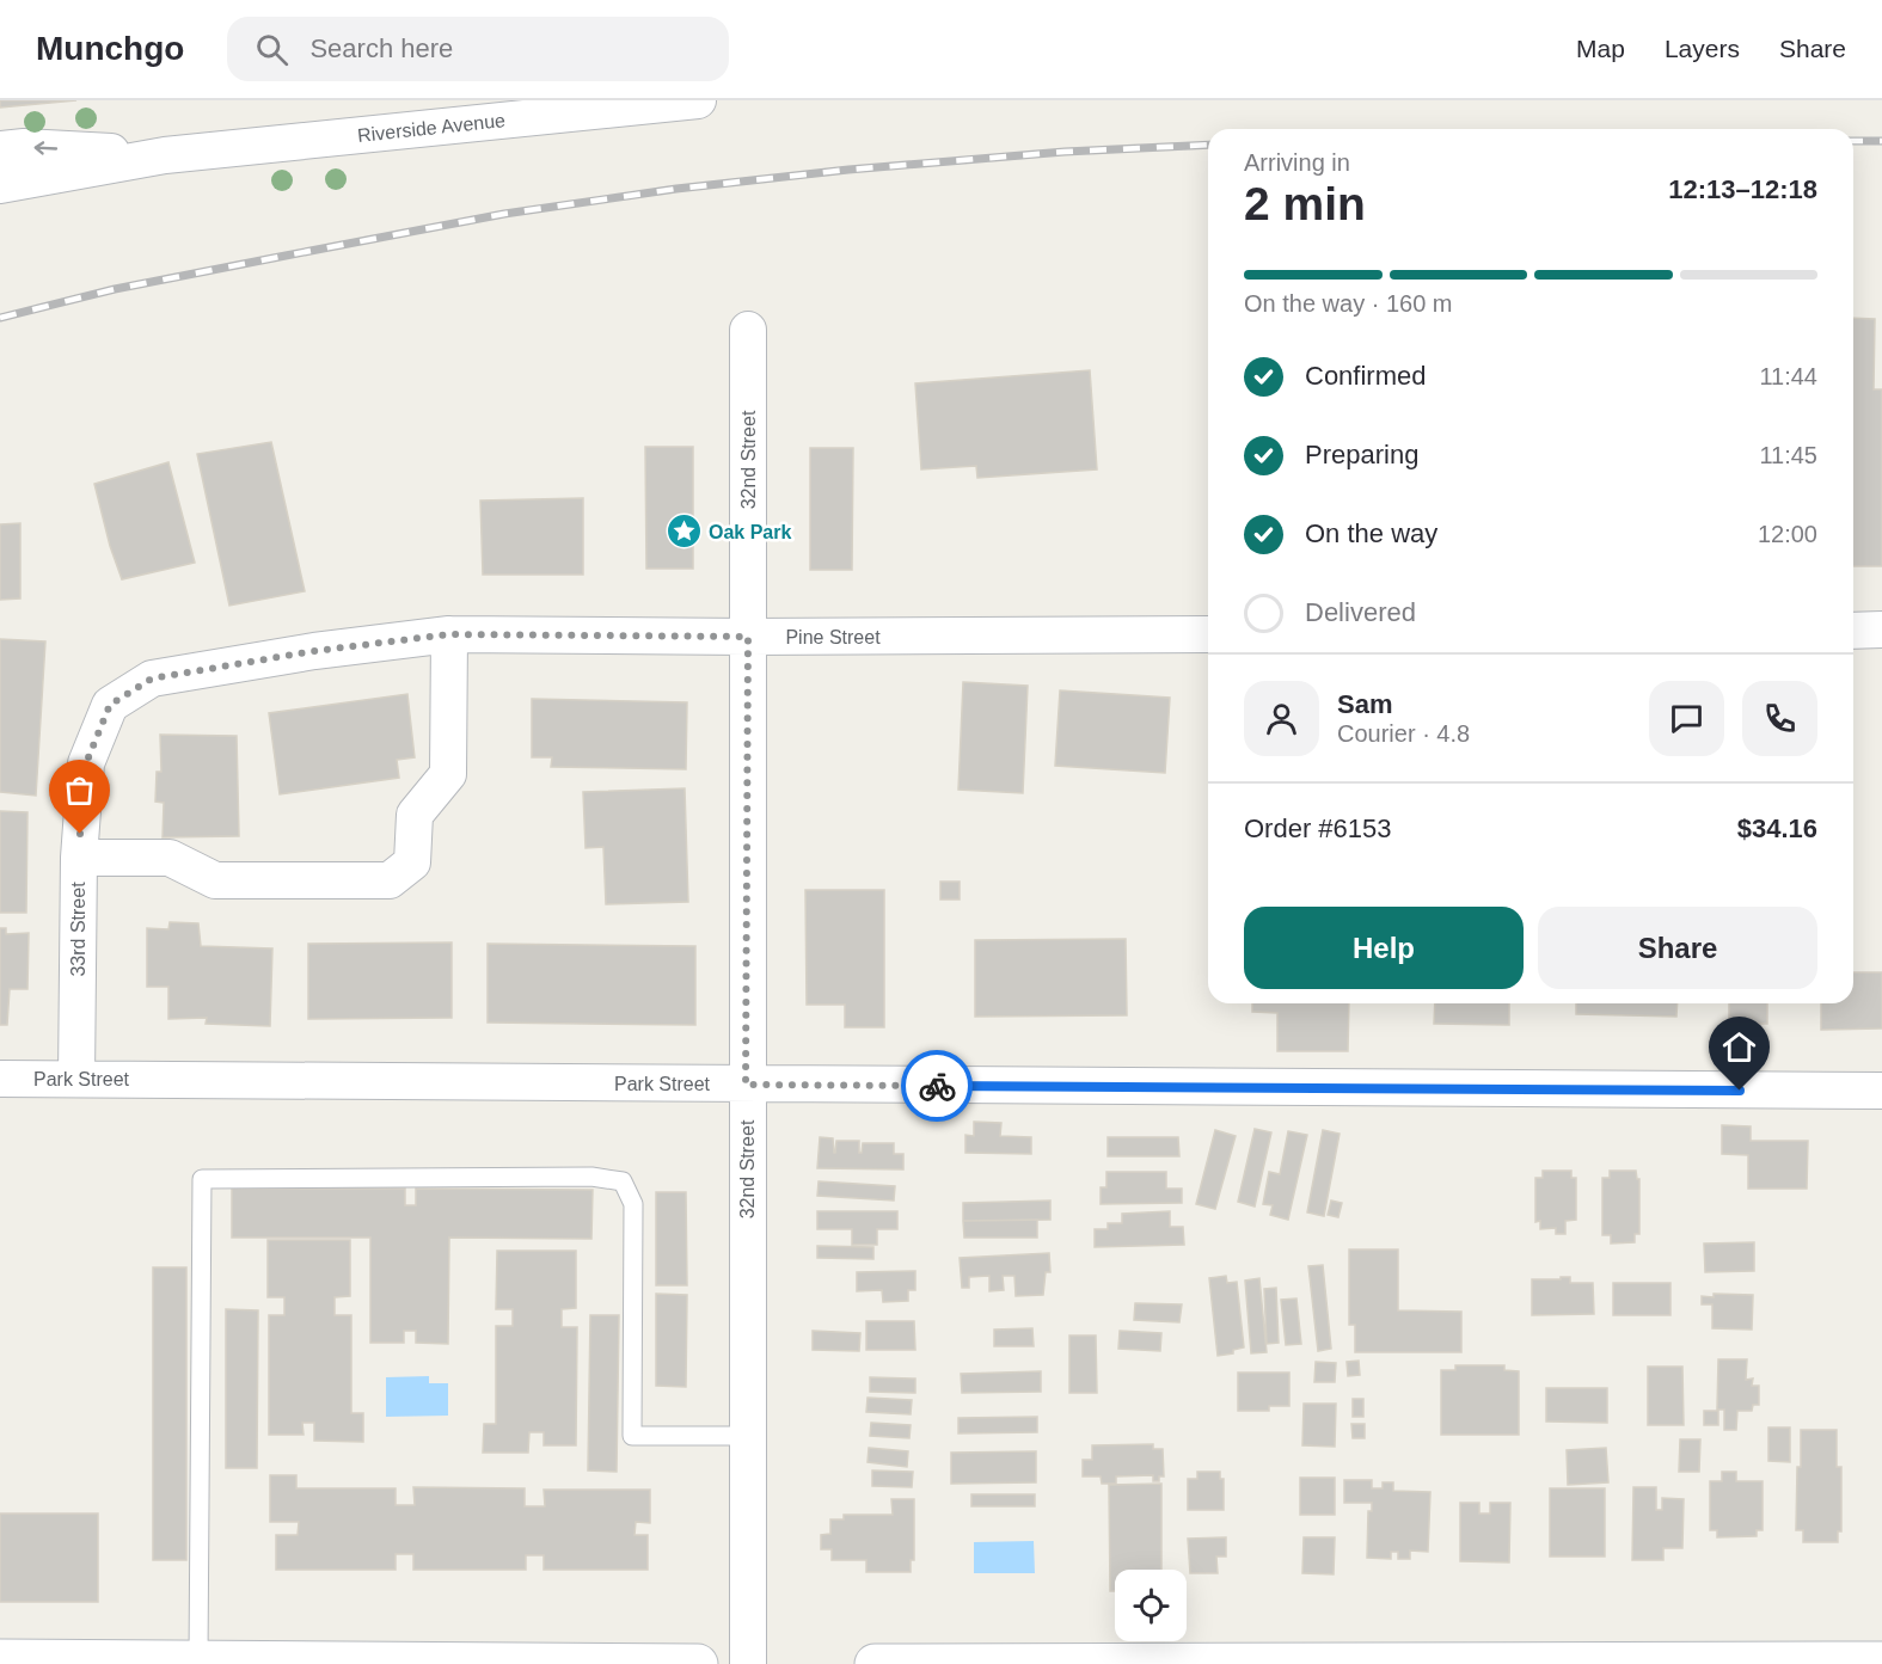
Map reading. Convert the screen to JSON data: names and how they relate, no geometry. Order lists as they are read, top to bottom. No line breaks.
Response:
{"streets":{"street":["Riverside Avenue","32nd Street","Pine Street","33rd Street","Park Street"]},"crossings":[["32nd Street","Pine Street"],["32nd Street","Park Street"],["Pine Street","33rd Street"],["33rd Street","Park Street"]],"places":{"place":["Oak Park"]},"page":{"header":"Munchgo","search":"Search here","nav":["Map","Layers","Share"],"heading":["2 min","Arriving in","12:13–12:18"],"panel":["Sam","Courier · 4.8","Order #6153","$34.16"],"bar":"On the way · 160 m","list":[["Confirmed","11:44"],["Preparing","11:45"],["On the way","12:00"],"Delivered"],"buttons":["Help","Share"]}}
